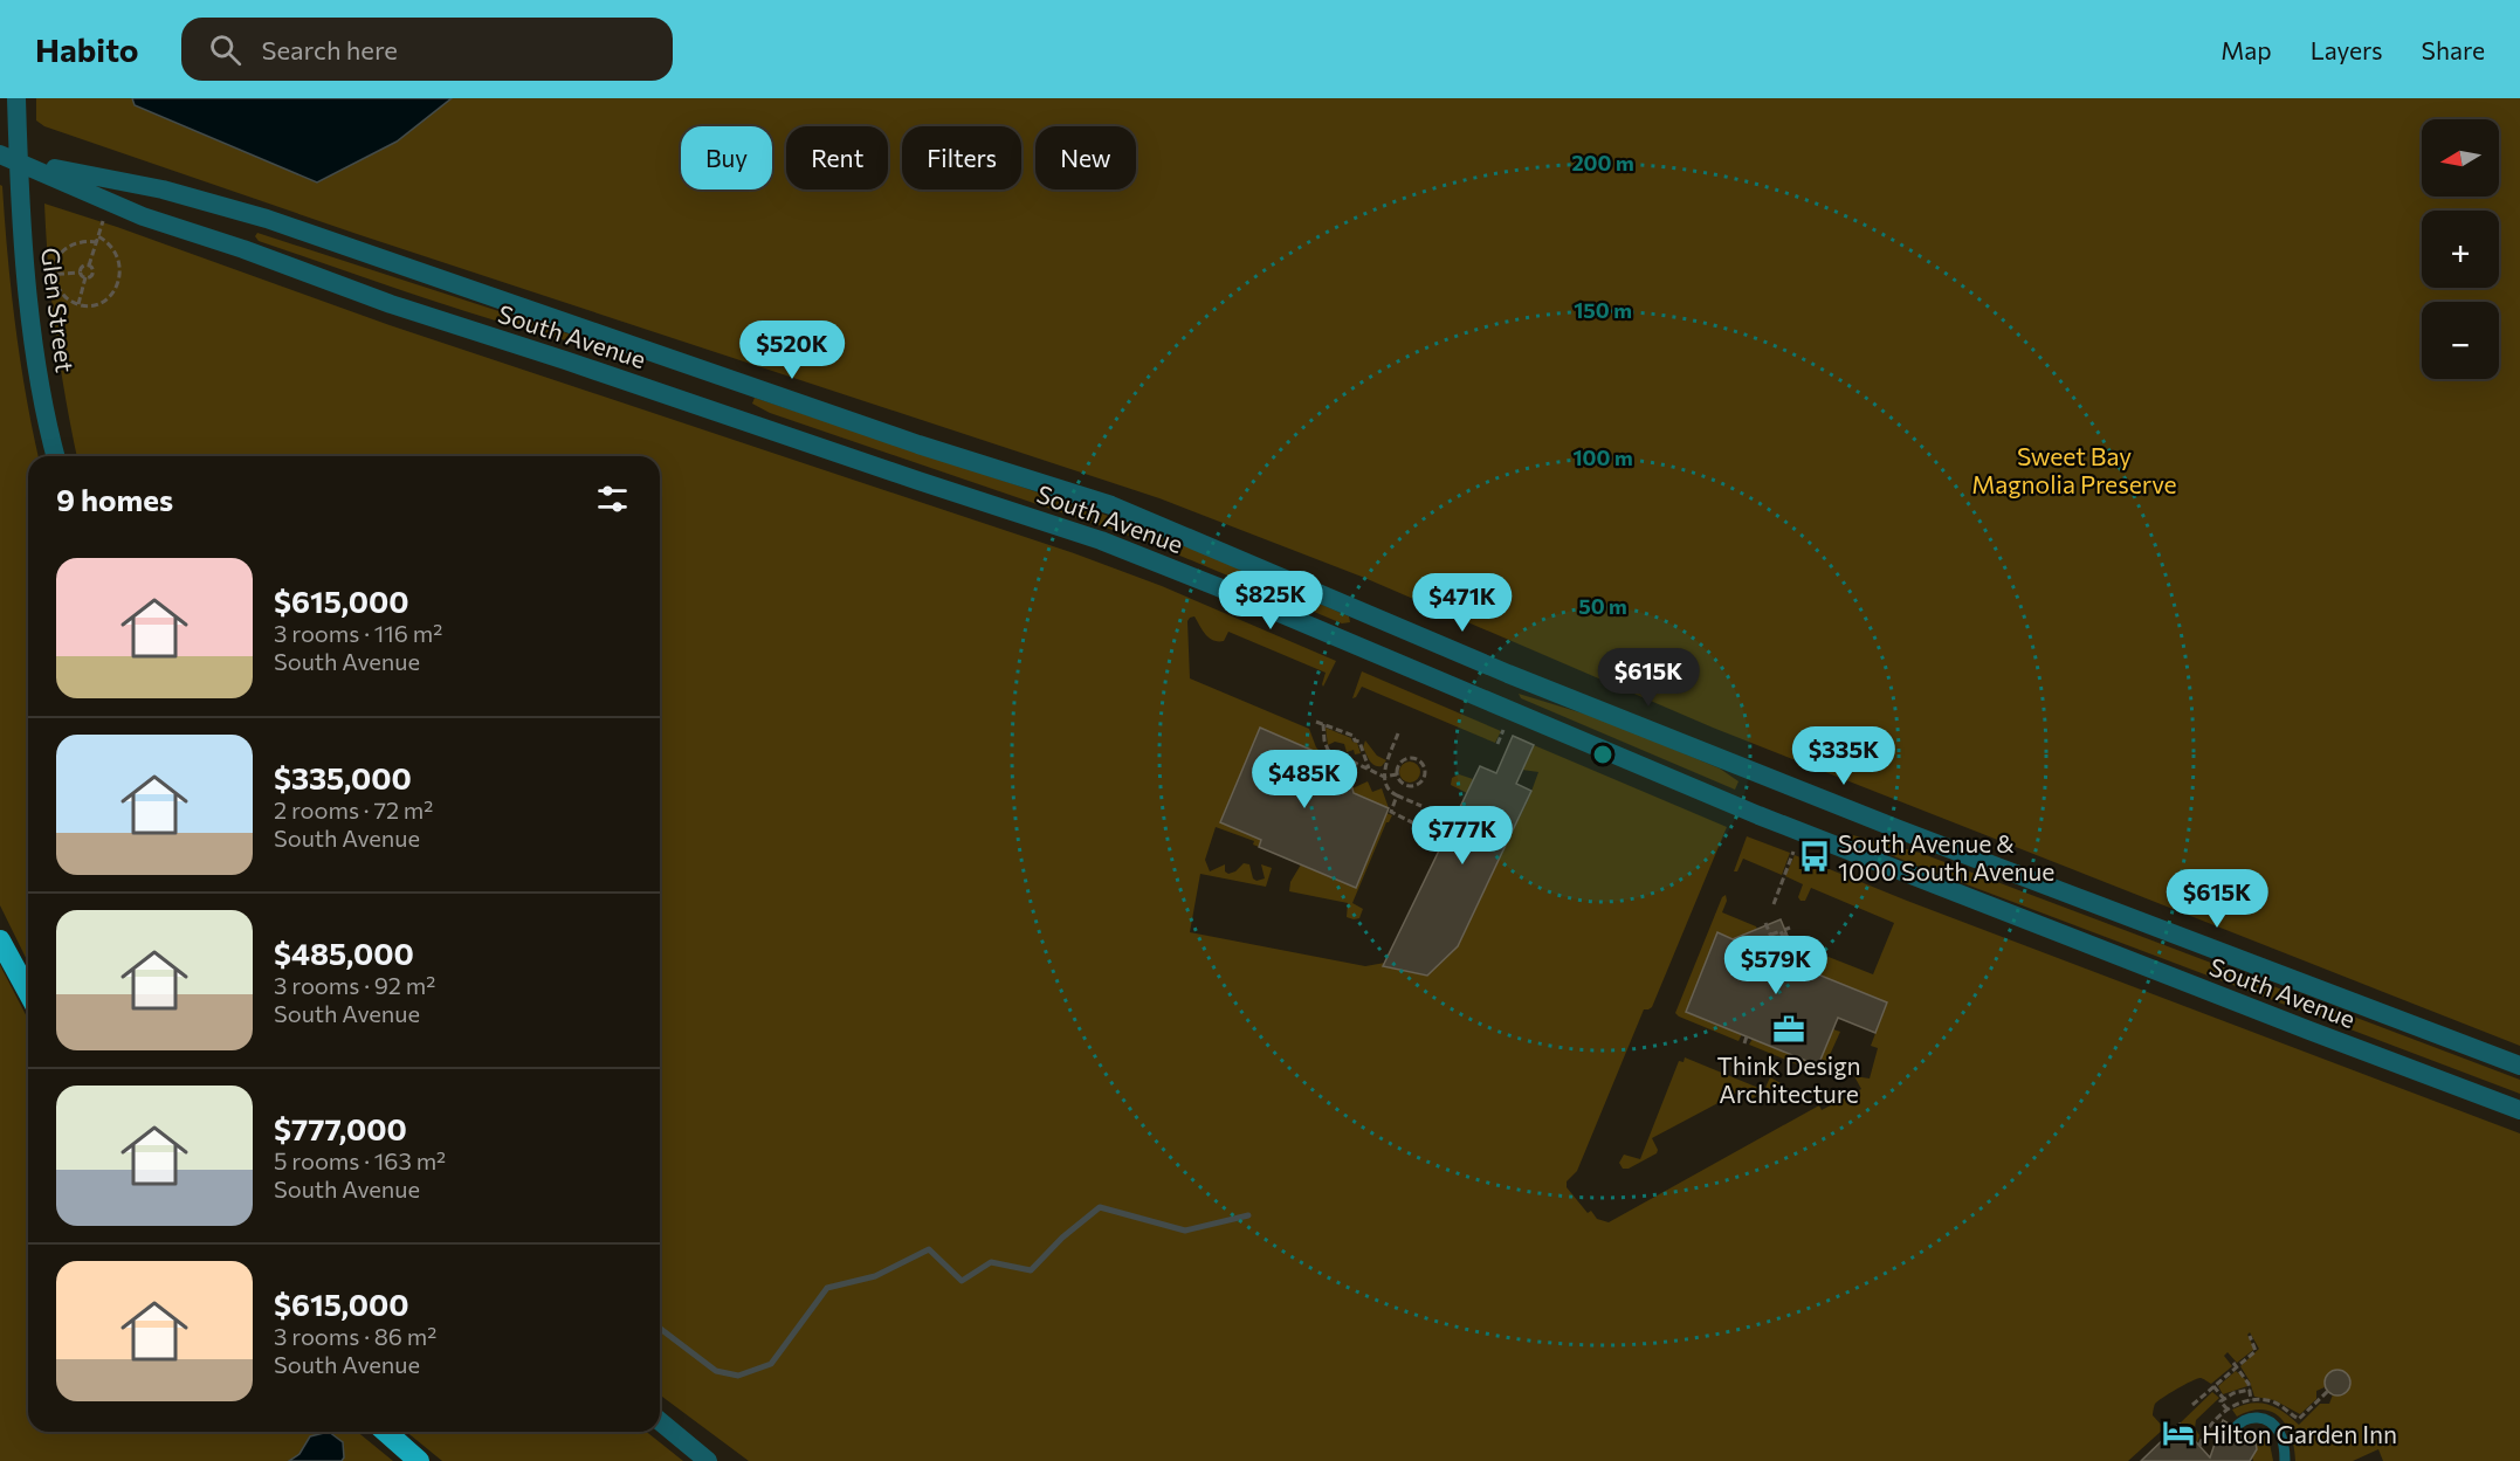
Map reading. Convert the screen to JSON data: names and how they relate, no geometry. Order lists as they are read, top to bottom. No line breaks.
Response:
{"streets":{"street":["Glen Street","South Avenue"]},"crossings":[["Glen Street","South Avenue"]],"parks":["Sweet Bay Magnolia Preserve"],"places":{"bus stop":["South Avenue & 1000 South Avenue"],"office":["Think Design Architecture"],"hotel":["Hilton Garden Inn"]},"north":"left","page":{"header":"Habito","search":"Search here","nav":["Map","Layers","Share"],"map_buttons":["+","−"],"chip":["Buy","Rent","Filters","New"],"price":["$520K","$825K","$471K","$615K","$335K","$485K","$777K","$615K","$579K"],"heading":"9 homes","list":[{"name":"$615,000","note":"3 rooms · 116 m² · South Avenue"},{"name":"$335,000","note":"2 rooms · 72 m² · South Avenue"},{"name":"$485,000","note":"3 rooms · 92 m² · South Avenue"},{"name":"$777,000","note":"5 rooms · 163 m² · South Avenue"},{"name":"$615,000","note":"3 rooms · 86 m² · South Avenue"}]},"rings":["200 m","150 m","100 m","50 m"]}
